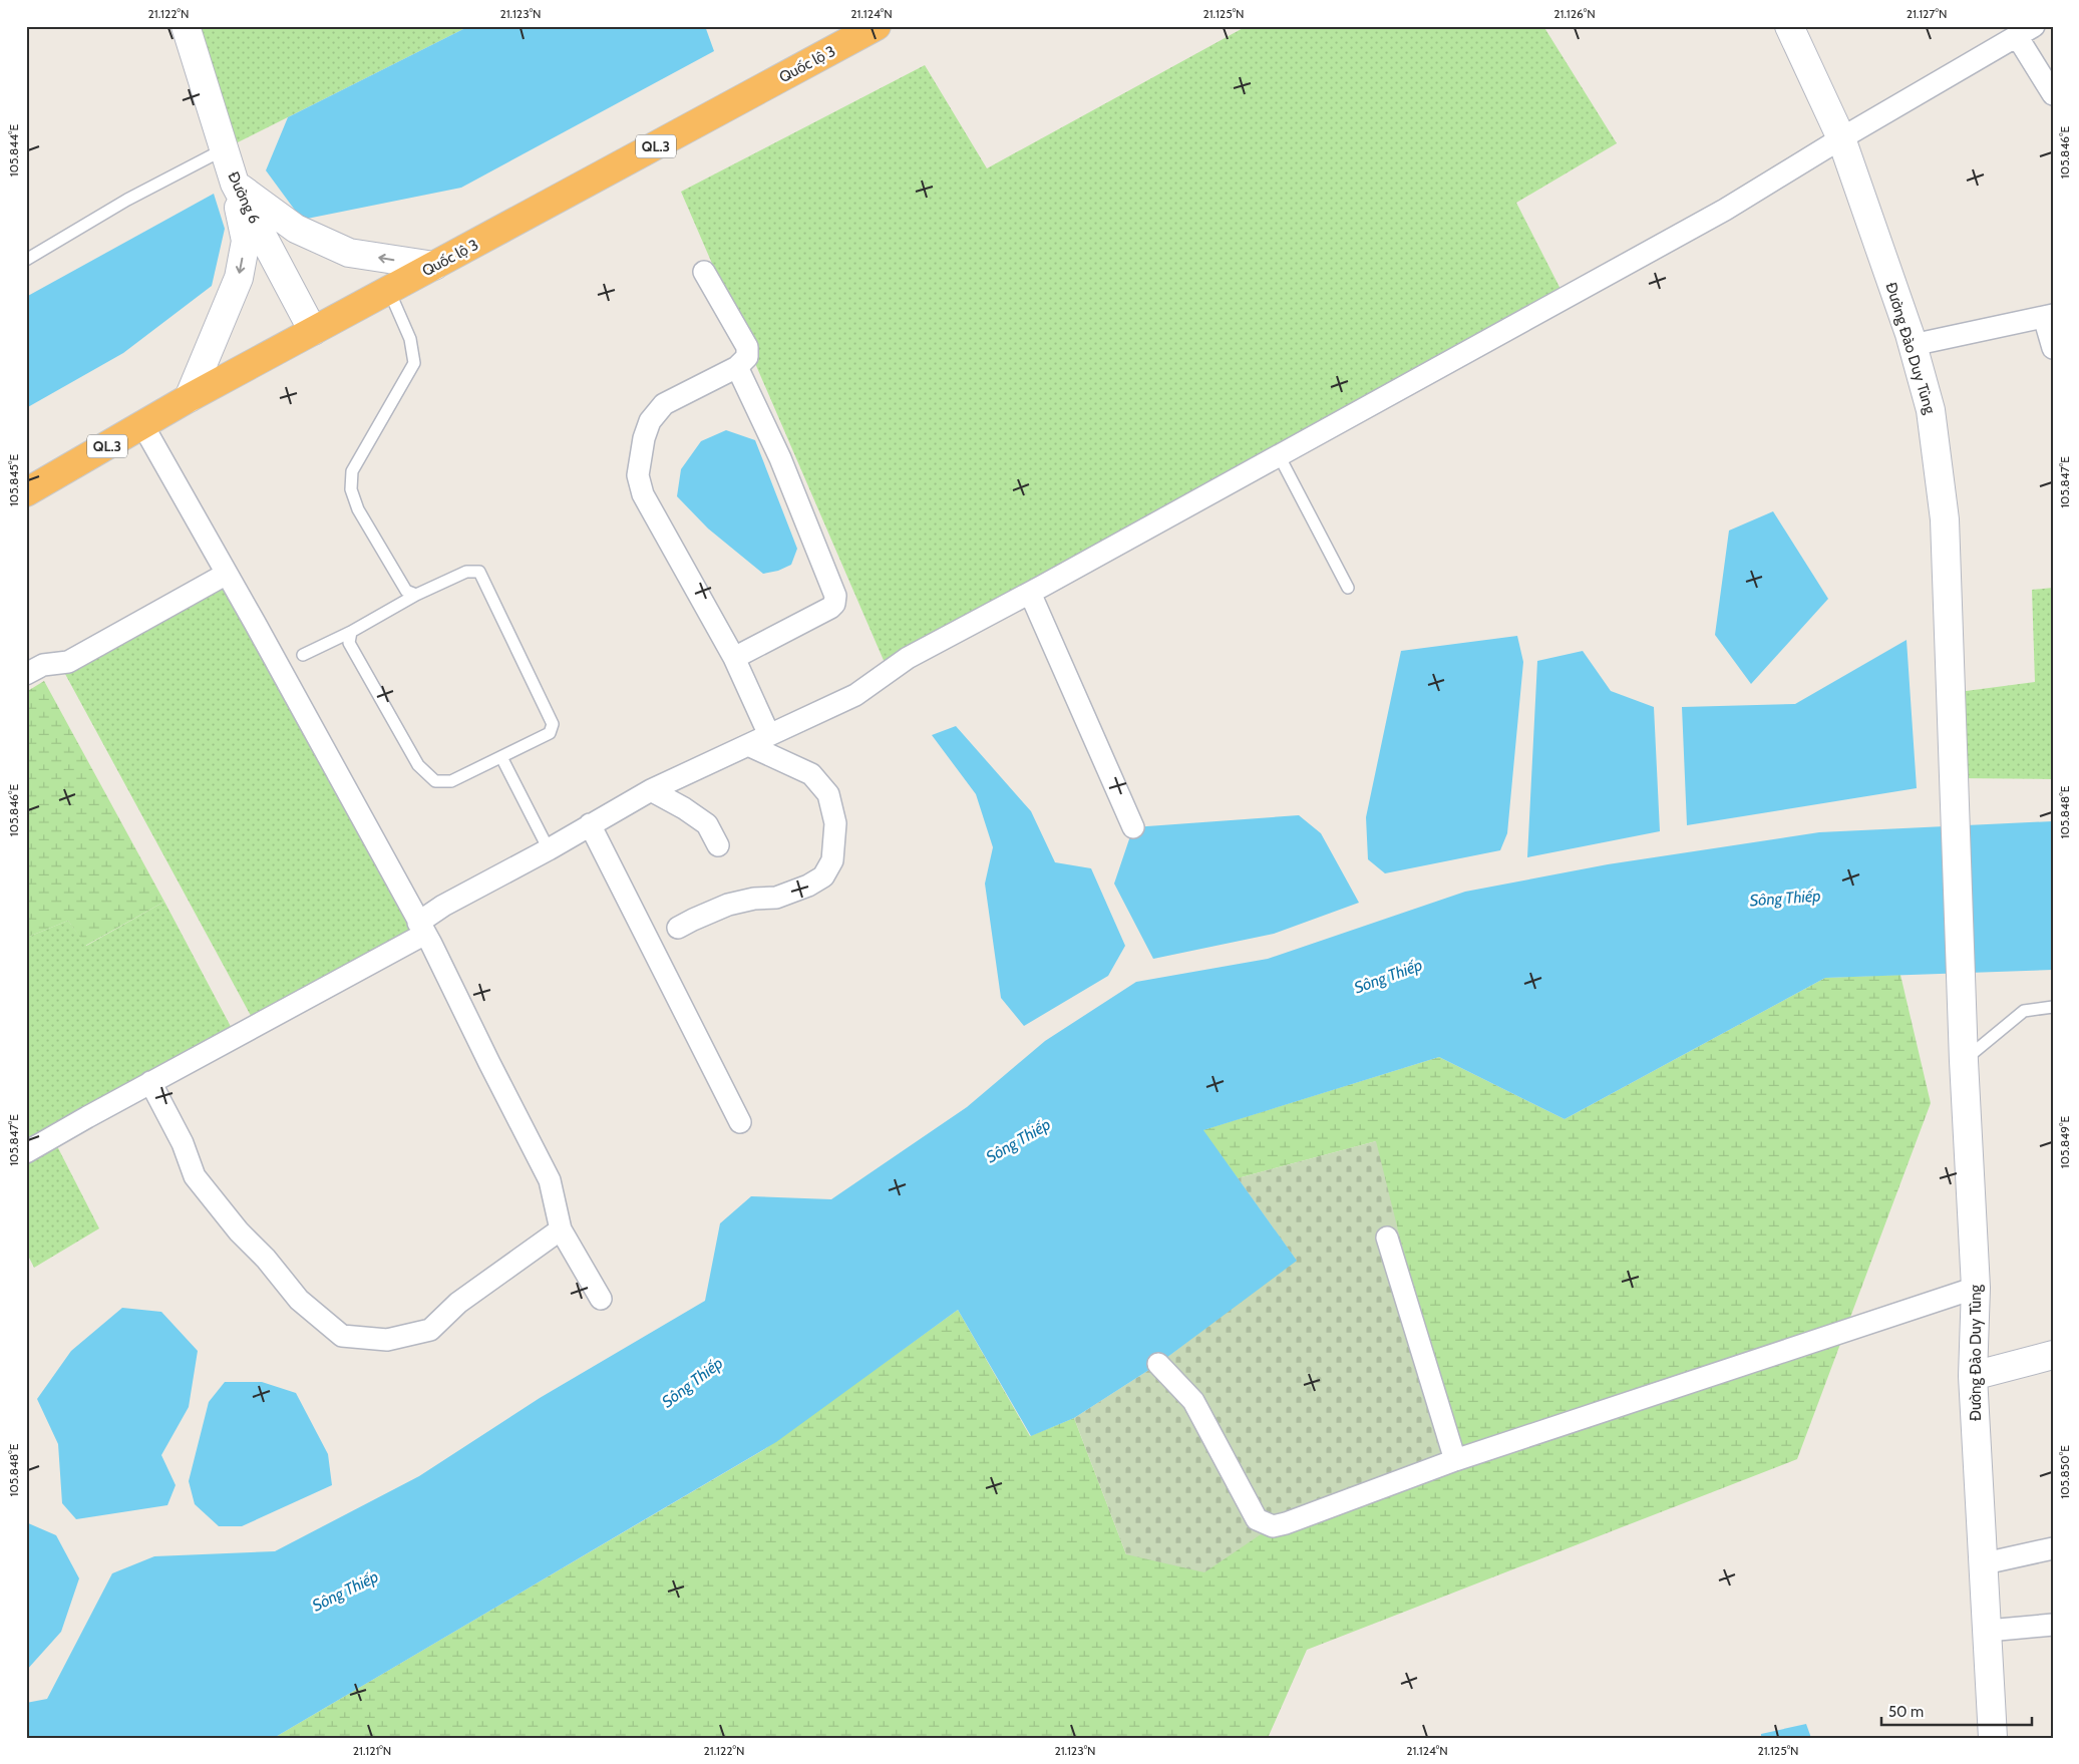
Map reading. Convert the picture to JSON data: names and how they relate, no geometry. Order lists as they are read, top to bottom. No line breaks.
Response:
{"streets":{"highway":["Quốc lộ 3","QL.3"],"street":["Đường 6","Đường Đào Duy Tùng"]},"crossings":[["Quốc lộ 3","Đường 6"]],"water":["Sông Thiếp"],"scale_bar":"50 m","coordinates":["21.122°N","21.123°N","21.124°N","21.125°N","21.126°N","21.127°N","105.844°E","105.846°E","105.845°E","105.847°E","105.848°E","105.849°E","105.850°E","21.121°N"]}
